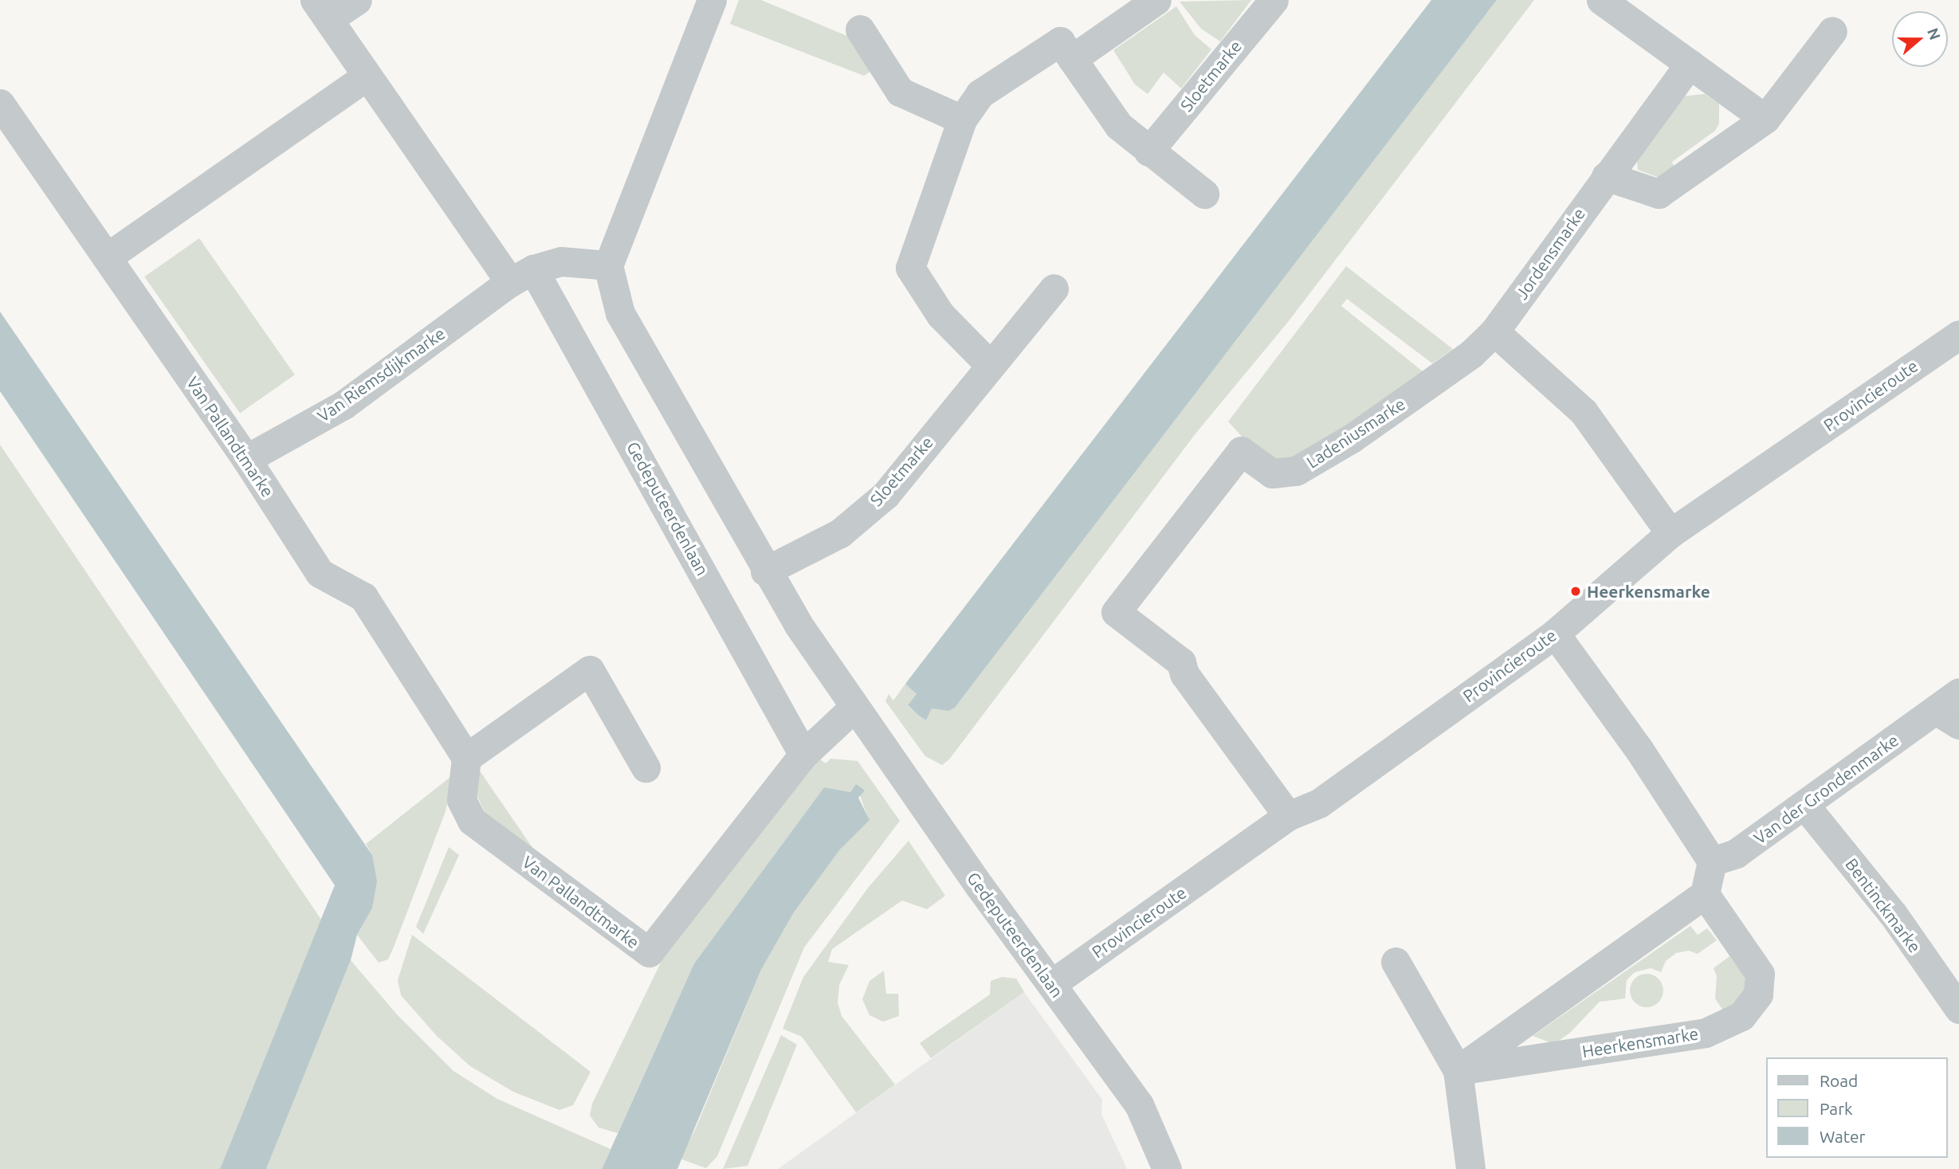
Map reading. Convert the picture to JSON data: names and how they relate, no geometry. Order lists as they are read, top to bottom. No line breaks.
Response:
{"streets":{"street":["Sloetmarke","Jordensmarke","Van Riemsdijkmarke","Provincieroute","Ladeniusmarke","Van Pallandtmarke","Gedeputeerdenlaan","Van der Grondenmarke","Bentinckmarke","Heerkensmarke"]},"crossings":[["Sloetmarke","Gedeputeerdenlaan"],["Jordensmarke","Ladeniusmarke"],["Van Riemsdijkmarke","Van Pallandtmarke"],["Van Riemsdijkmarke","Gedeputeerdenlaan"],["Provincieroute","Ladeniusmarke"],["Provincieroute","Gedeputeerdenlaan"],["Van Pallandtmarke","Gedeputeerdenlaan"],["Van der Grondenmarke","Bentinckmarke"]],"places":["Heerkensmarke"],"legend":["Road","Park","Water"],"north":"right"}
